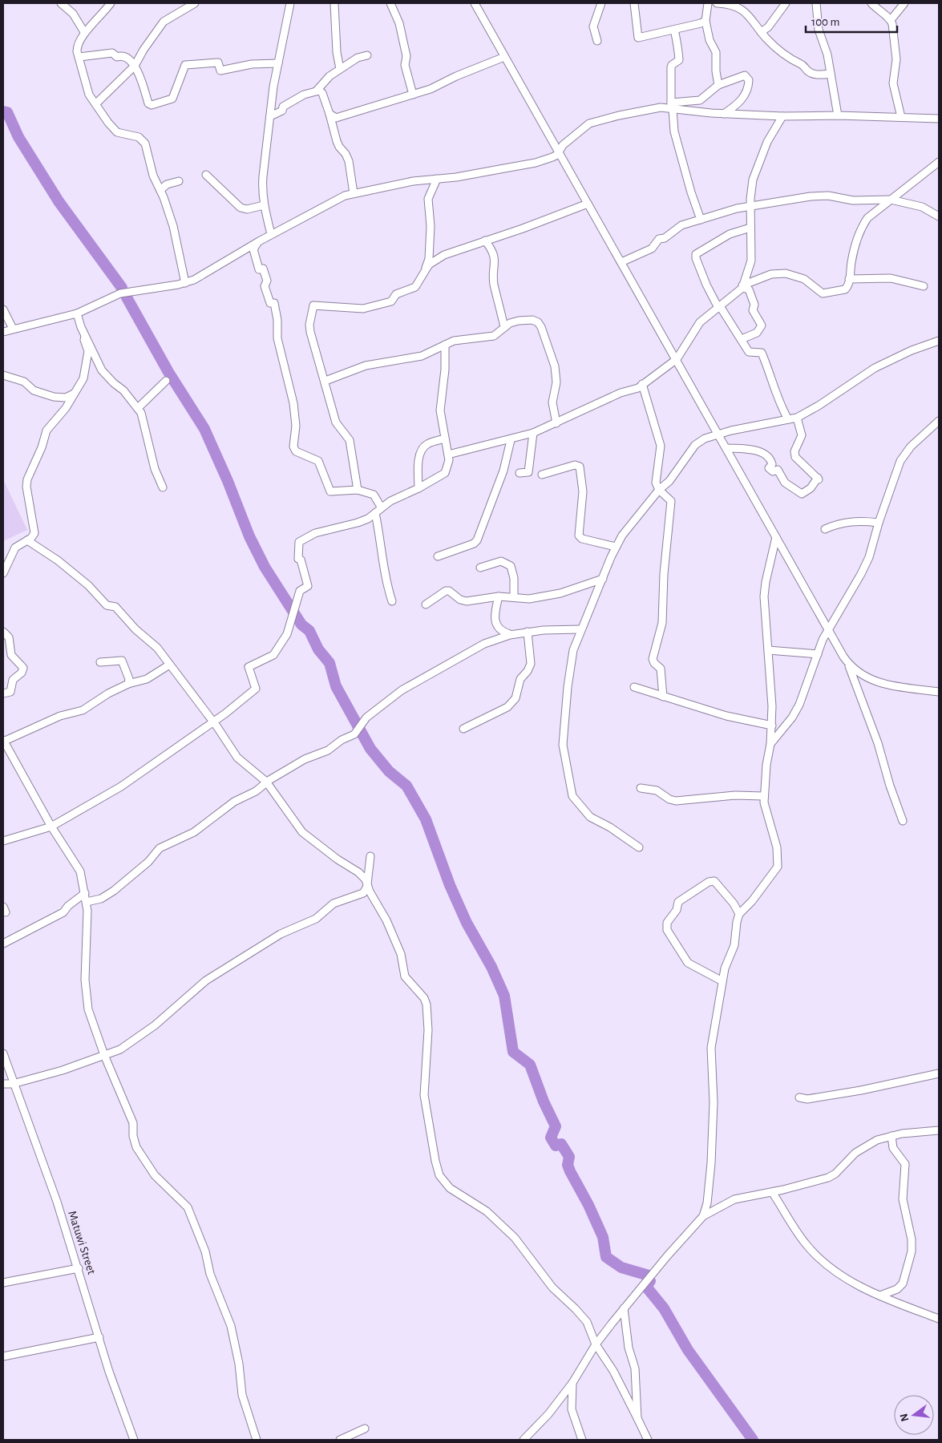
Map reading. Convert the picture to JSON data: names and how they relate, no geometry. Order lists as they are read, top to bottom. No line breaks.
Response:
{"streets":{"street":["Matuwi Street"]},"scale_bar":"100 m","north":"left"}
